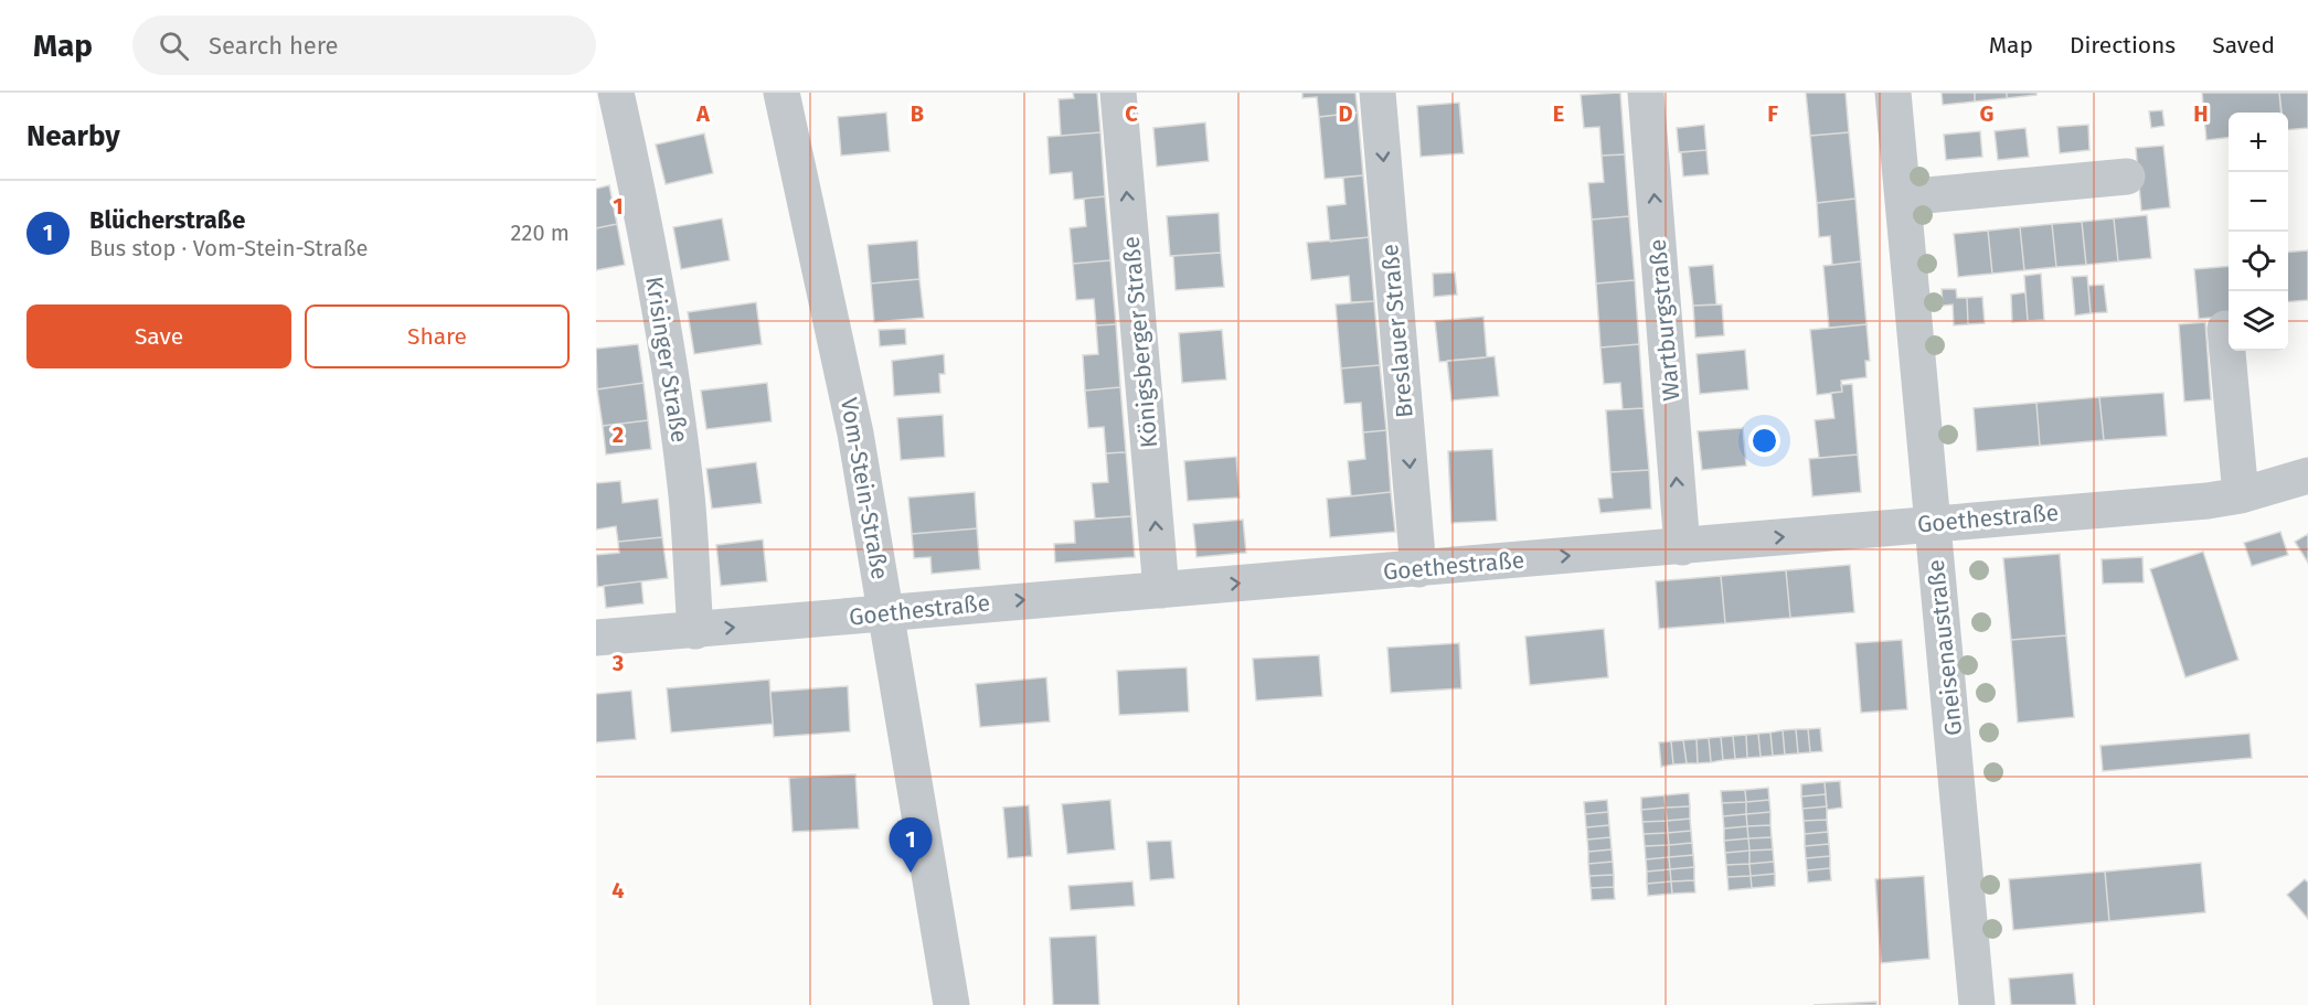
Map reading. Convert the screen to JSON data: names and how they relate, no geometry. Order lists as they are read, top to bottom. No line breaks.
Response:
{"streets":{"street":["Wartburgstraße","Breslauer Straße","Königsberger Straße","Krisinger Straße","Vom-Stein-Straße","Goethestraße","Gneisenaustraße"]},"crossings":[["Wartburgstraße","Goethestraße"],["Breslauer Straße","Goethestraße"],["Königsberger Straße","Goethestraße"],["Krisinger Straße","Goethestraße"],["Vom-Stein-Straße","Goethestraße"],["Goethestraße","Gneisenaustraße"]],"one_way":["Wartburgstraße","Breslauer Straße","Königsberger Straße","Goethestraße"],"page":{"header":"Map","search":"Search here","nav":["Map","Directions","Saved"],"heading":"Nearby","map_buttons":["+","−"],"list":[{"mark":"1","name":"Blücherstraße","note":"Bus stop · Vom-Stein-Straße","value":"220 m"}],"buttons":["Save","Share"],"pins":"1"},"grid":{"columns":["A","B","C","D","E","F","G","H"],"rows":["1","2","3","4"]}}
